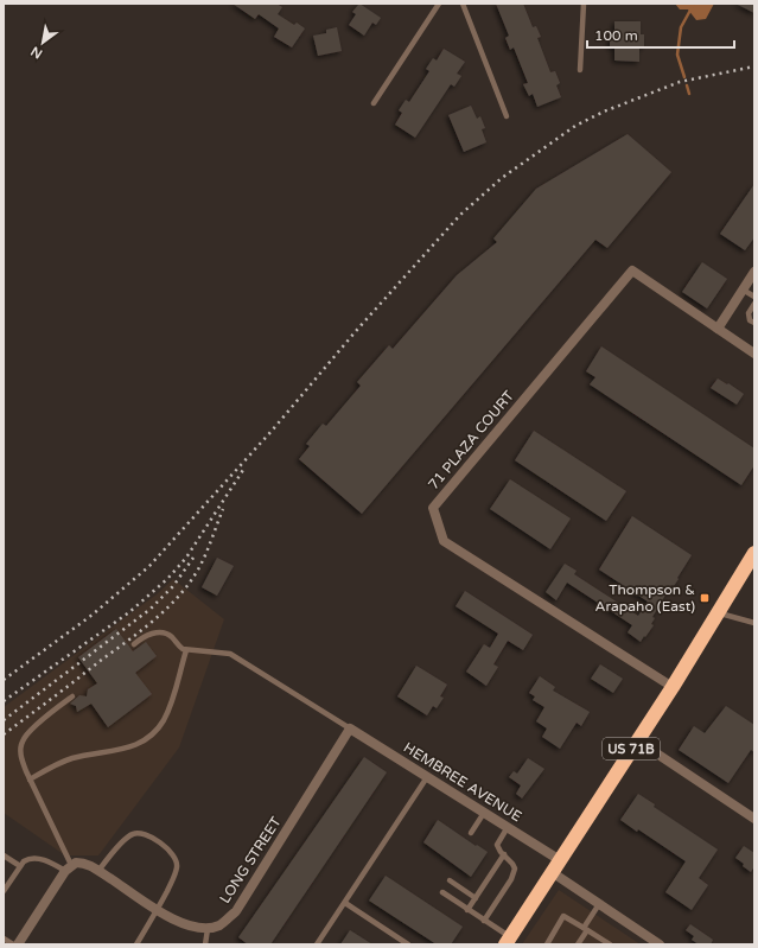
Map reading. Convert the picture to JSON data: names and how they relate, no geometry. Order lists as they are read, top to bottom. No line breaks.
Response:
{"streets":{"highway":["US 71B"],"street":["71 PLAZA COURT","HEMBREE AVENUE","LONG STREET"]},"crossings":[["71 PLAZA COURT","US 71B"],["US 71B","HEMBREE AVENUE"],["HEMBREE AVENUE","LONG STREET"]],"places":{"transit":["Thompson & Arapaho (East)"]},"scale_bar":"100 m","north":"bottom left"}
